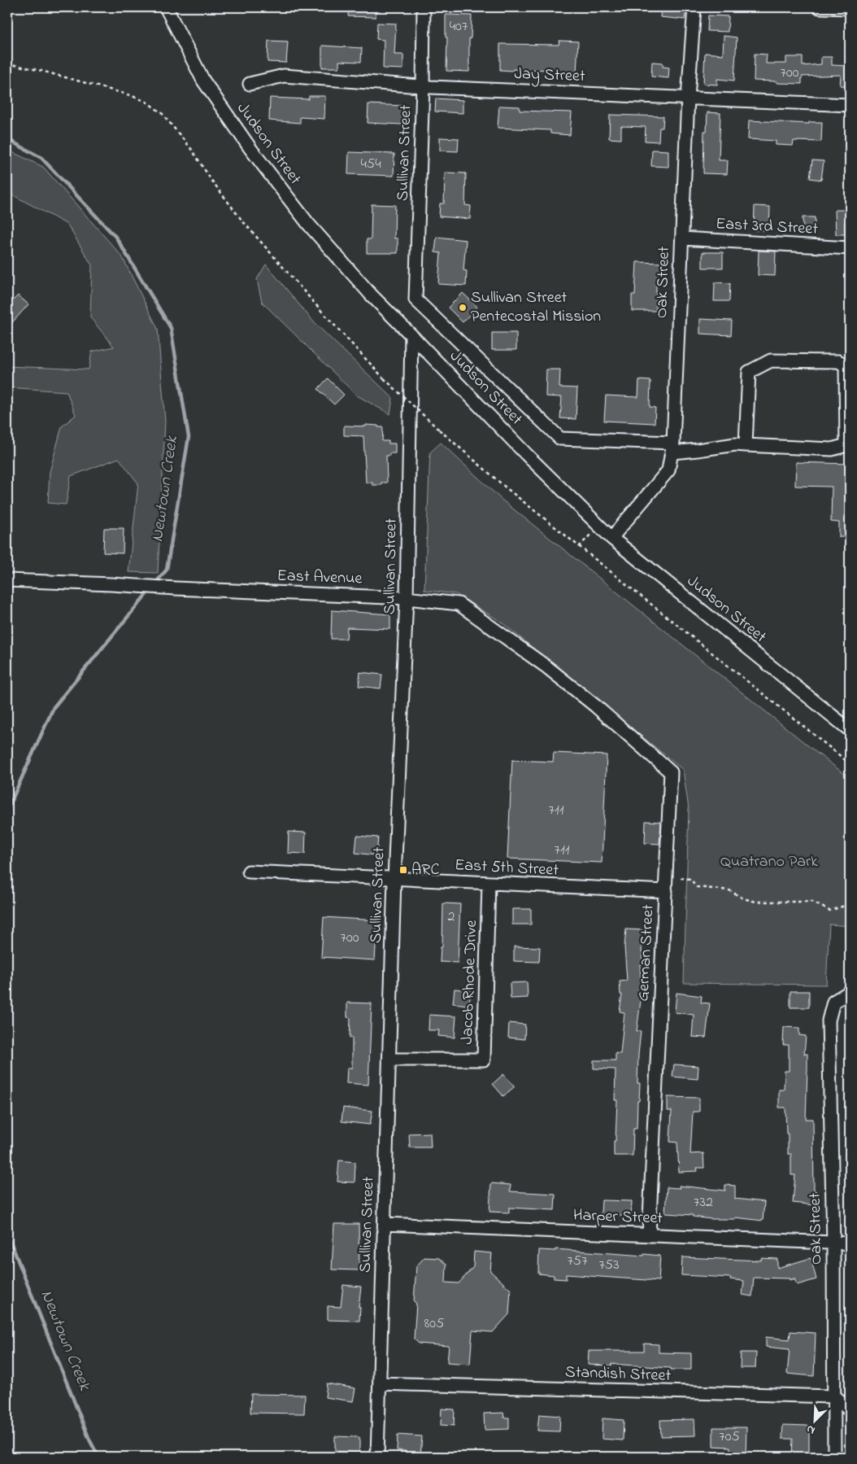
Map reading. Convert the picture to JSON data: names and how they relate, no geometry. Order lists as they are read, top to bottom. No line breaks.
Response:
{"streets":{"street":["Jay Street","Judson Street","Sullivan Street","East 3rd Street","Oak Street","East Avenue","East 5th Street","German Street","Jacob Rhode Drive","Harper Street","Standish Street"]},"crossings":[["Jay Street","Sullivan Street"],["Jay Street","Oak Street"],["Judson Street","Sullivan Street"],["Judson Street","Oak Street"],["Sullivan Street","Oak Street"],["Sullivan Street","East Avenue"],["Sullivan Street","East 5th Street"],["Sullivan Street","Jacob Rhode Drive"],["Sullivan Street","Harper Street"],["Sullivan Street","Standish Street"],["East 3rd Street","Oak Street"],["Oak Street","Harper Street"],["Oak Street","Standish Street"],["East Avenue","German Street"],["East 5th Street","German Street"],["East 5th Street","Jacob Rhode Drive"],["German Street","Harper Street"]],"water":["Newtown Creek"],"parks":["Quatrano Park"],"places":{"other":["Sullivan Street Pentecostal Mission"],"transit":["ARC"]},"house_numbers":["407","700","454","711","711","2","700","732","757","753","805","705"],"north":"bottom left"}
